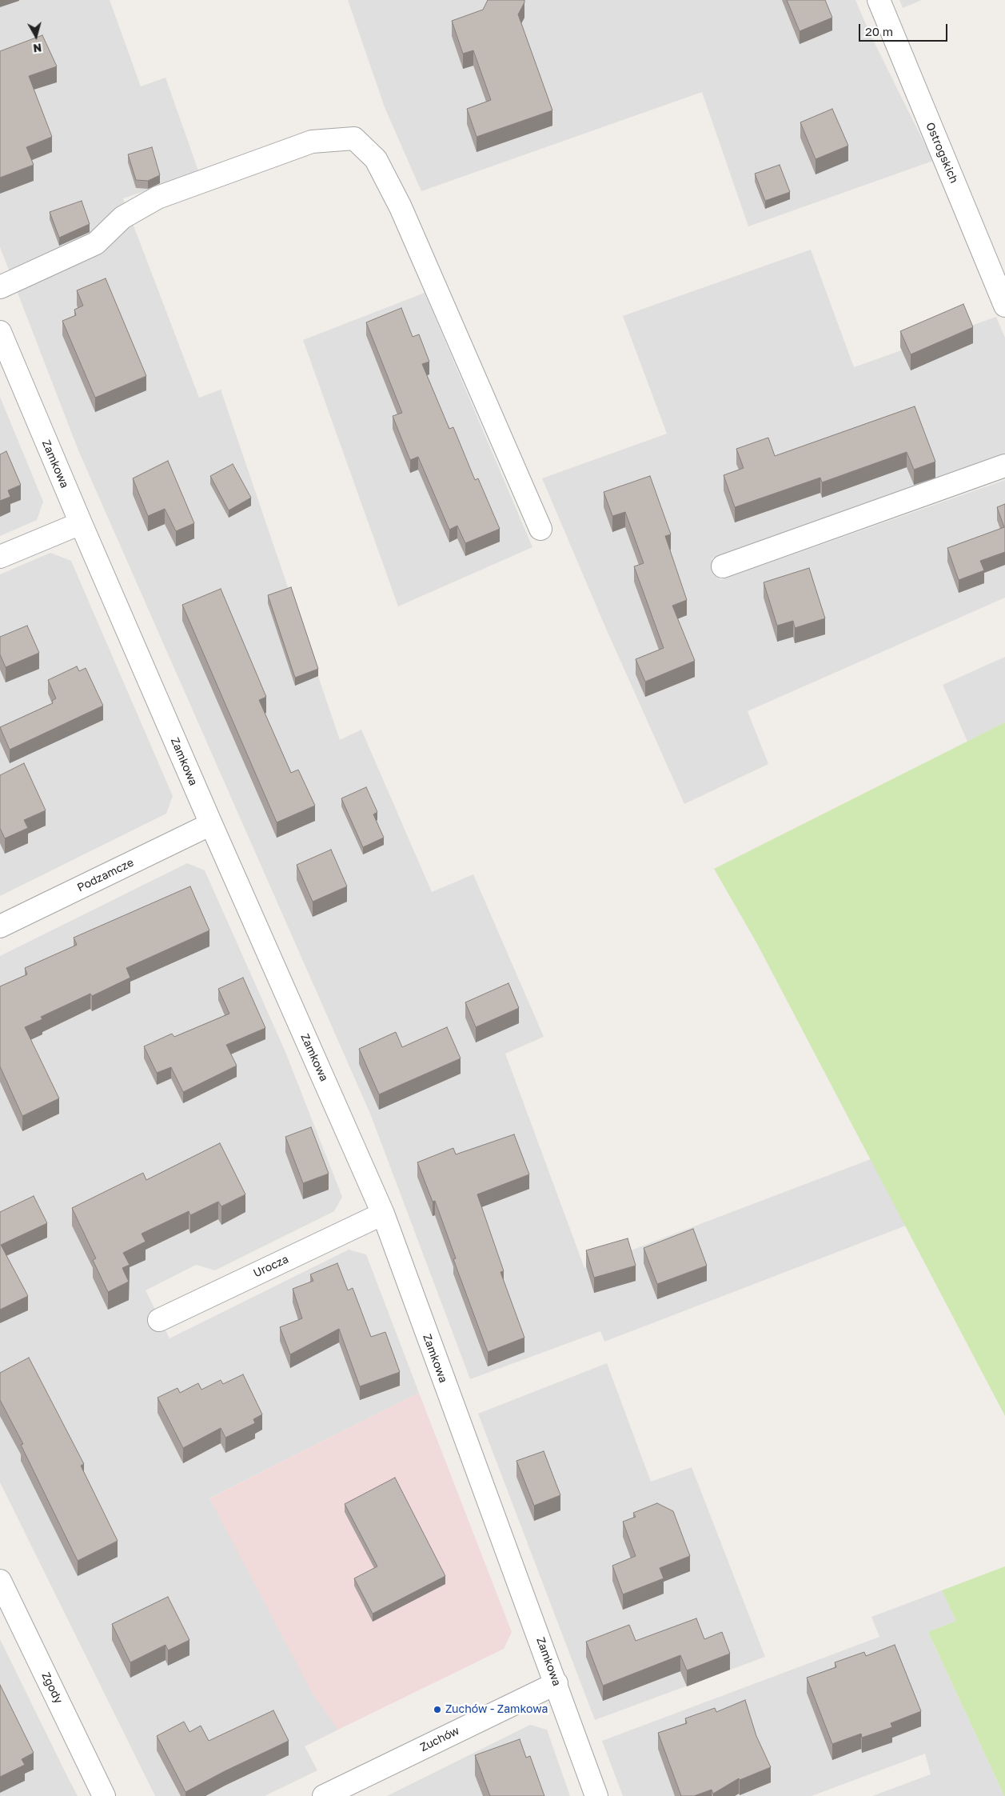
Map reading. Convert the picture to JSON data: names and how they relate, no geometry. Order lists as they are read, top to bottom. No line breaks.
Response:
{"streets":{"street":["Ostrogskich","Zamkowa","Podzamcze","Urocza","Zgody","Zuchów"]},"crossings":[["Zamkowa","Podzamcze"],["Zamkowa","Urocza"],["Zamkowa","Zuchów"]],"places":["Zuchów - Zamkowa"],"scale_bar":"20 m","north":"bottom"}
